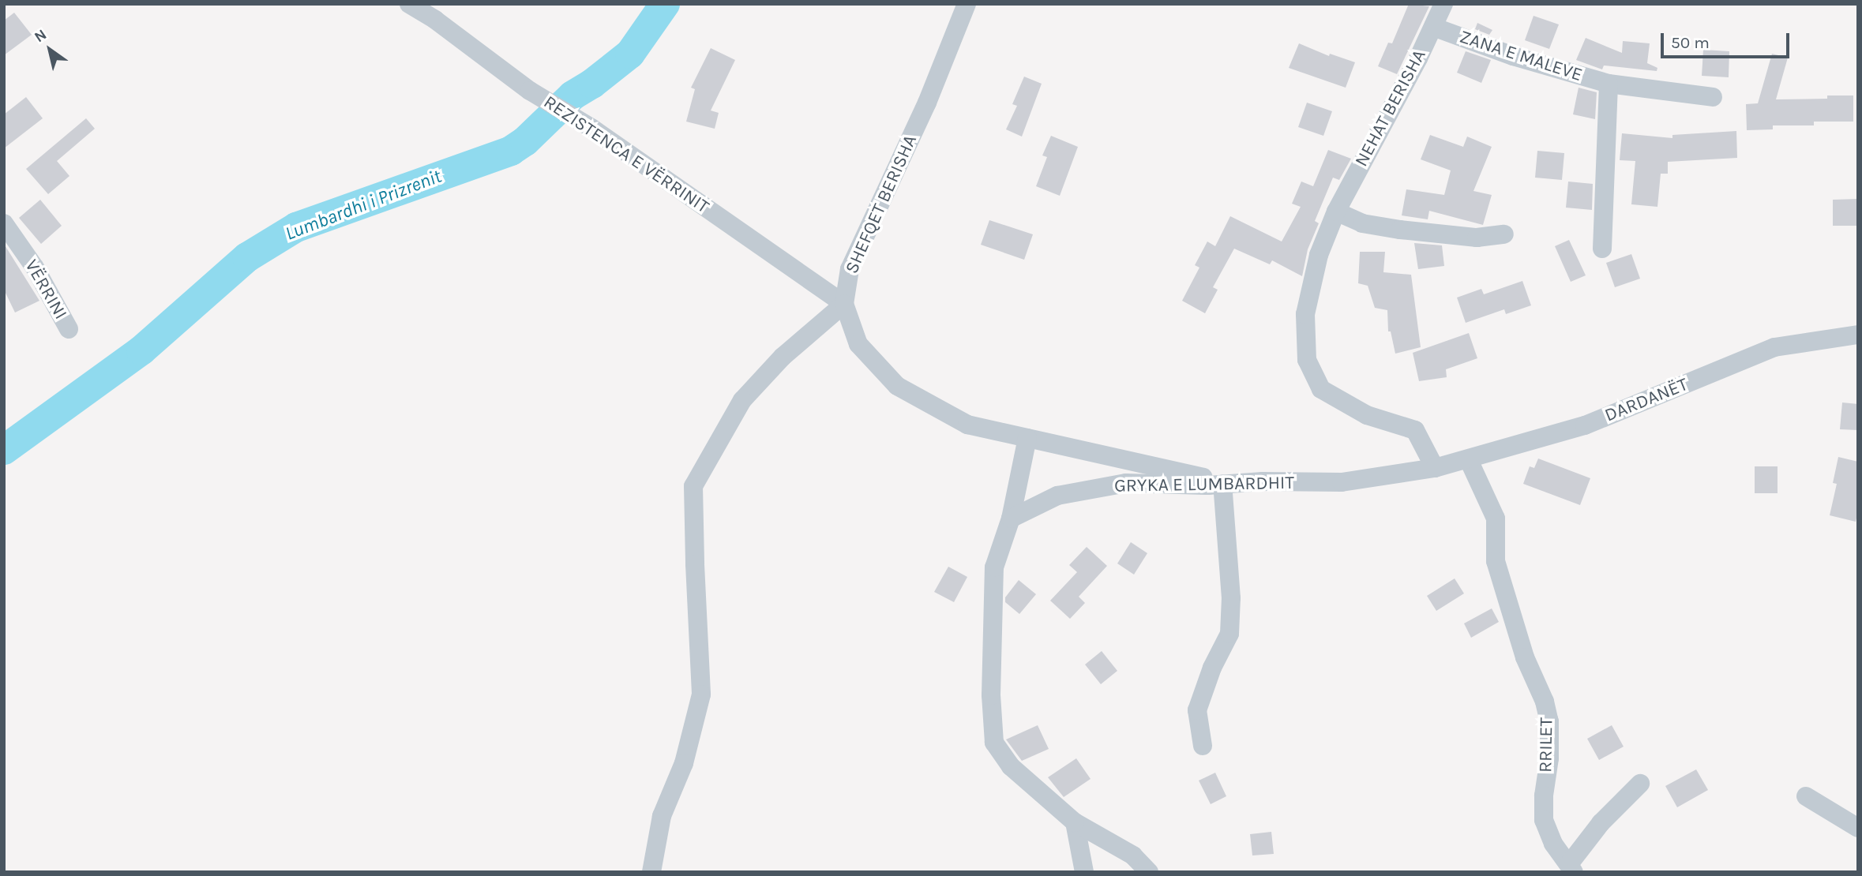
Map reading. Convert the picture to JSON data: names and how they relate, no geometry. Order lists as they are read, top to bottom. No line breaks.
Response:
{"streets":{"street":["ZANA E MALEVE","NEHAT BERISHA","REZISTENCA E VËRRINIT","SHEFQET BERISHA","VËRRINI","DARDANËT","GRYKA E LUMBARDHIT","RRILET"]},"crossings":[["ZANA E MALEVE","NEHAT BERISHA"],["NEHAT BERISHA","DARDANËT"],["NEHAT BERISHA","GRYKA E LUMBARDHIT"],["REZISTENCA E VËRRINIT","SHEFQET BERISHA"],["SHEFQET BERISHA","GRYKA E LUMBARDHIT"],["DARDANËT","GRYKA E LUMBARDHIT"],["DARDANËT","RRILET"]],"water":["Lumbardhi i Prizrenit"],"scale_bar":"50 m","north":"top left"}
